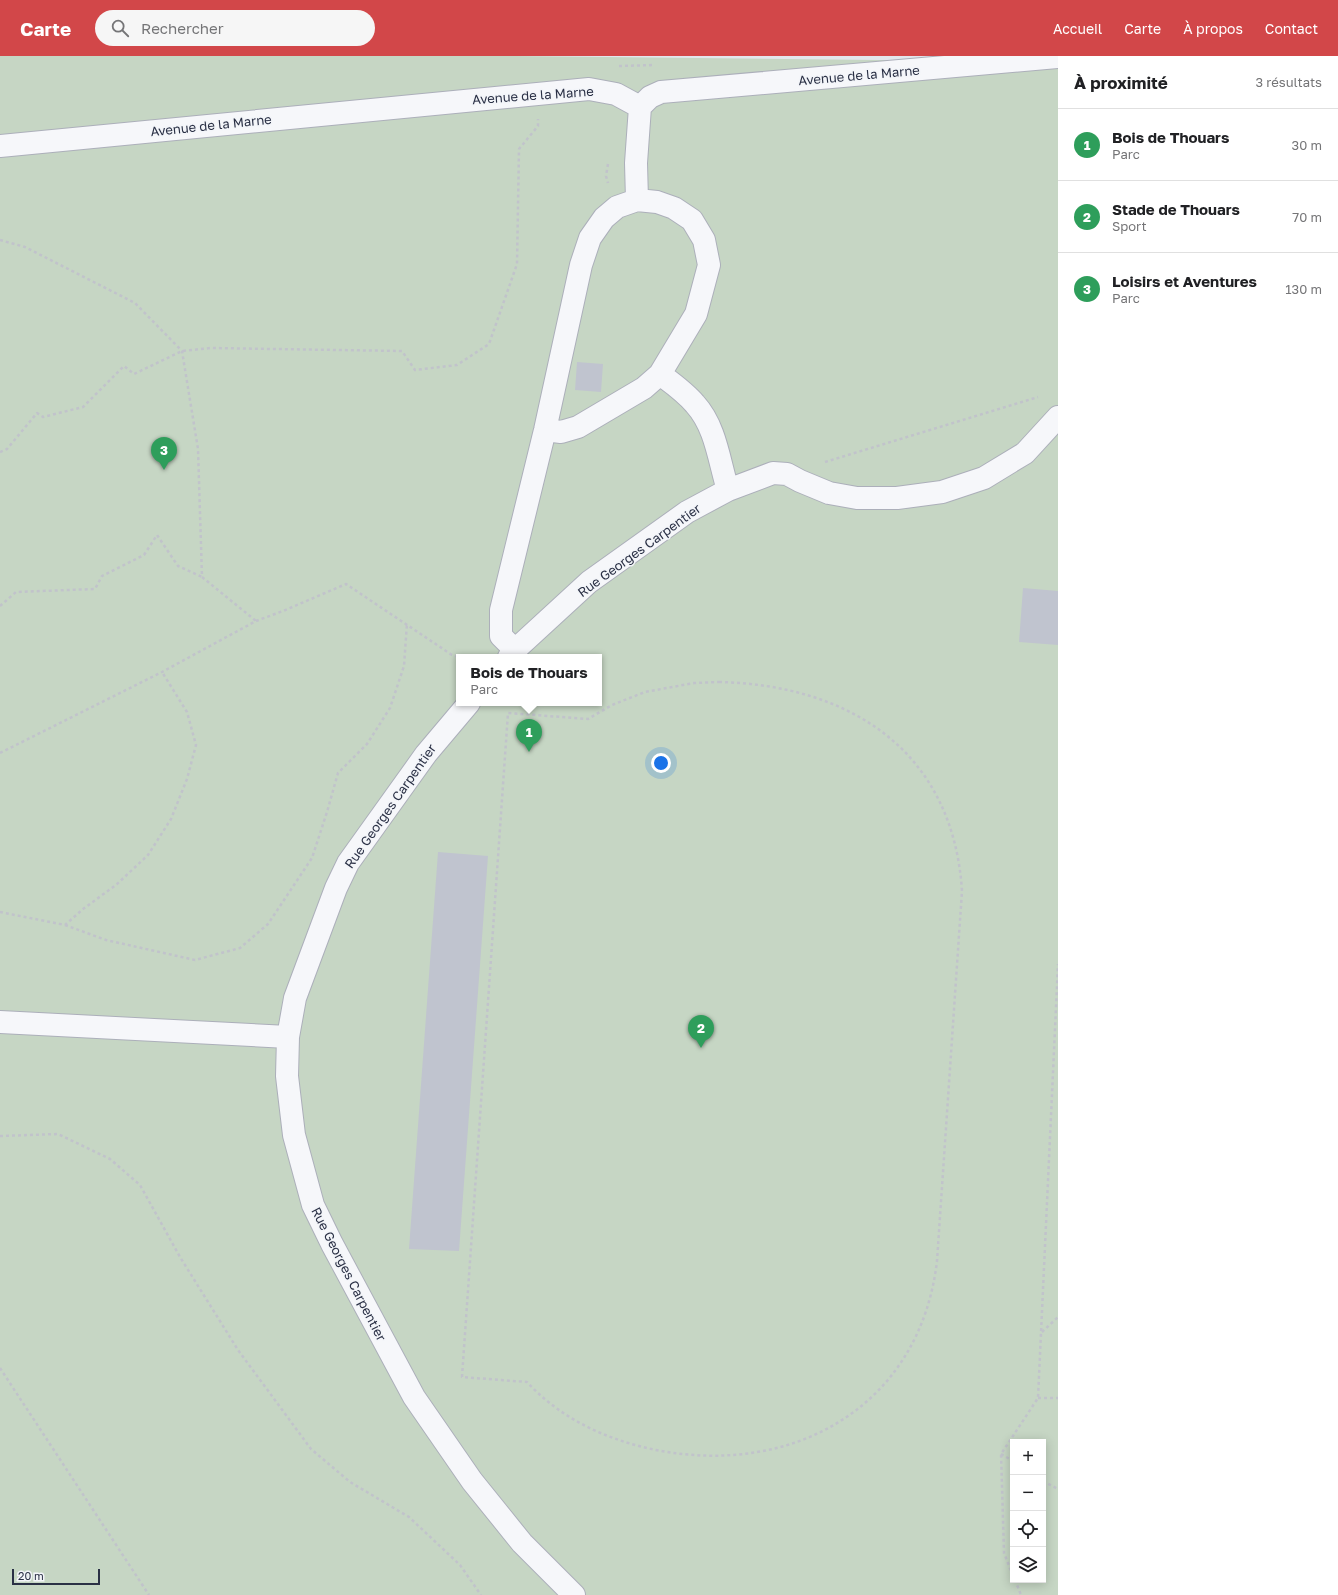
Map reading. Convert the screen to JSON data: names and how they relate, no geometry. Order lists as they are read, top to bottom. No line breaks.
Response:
{"streets":{"street":["Avenue de la Marne","Rue Georges Carpentier"]},"scale_bar":"20 m","page":{"header":"Carte","search":"Rechercher","nav":["Accueil","Carte","À propos","Contact"],"heading":["À proximité","3 résultats"],"list":[{"mark":"1","name":"Bois de Thouars","note":"Parc","value":"30 m"},{"mark":"2","name":"Stade de Thouars","note":"Sport","value":"70 m"},{"mark":"3","name":"Loisirs et Aventures","note":"Parc","value":"130 m"}],"pins":["3","1","2"],"popup":["Bois de Thouars","Parc"],"map_buttons":["+","−"],"scale":"20 m"}}
